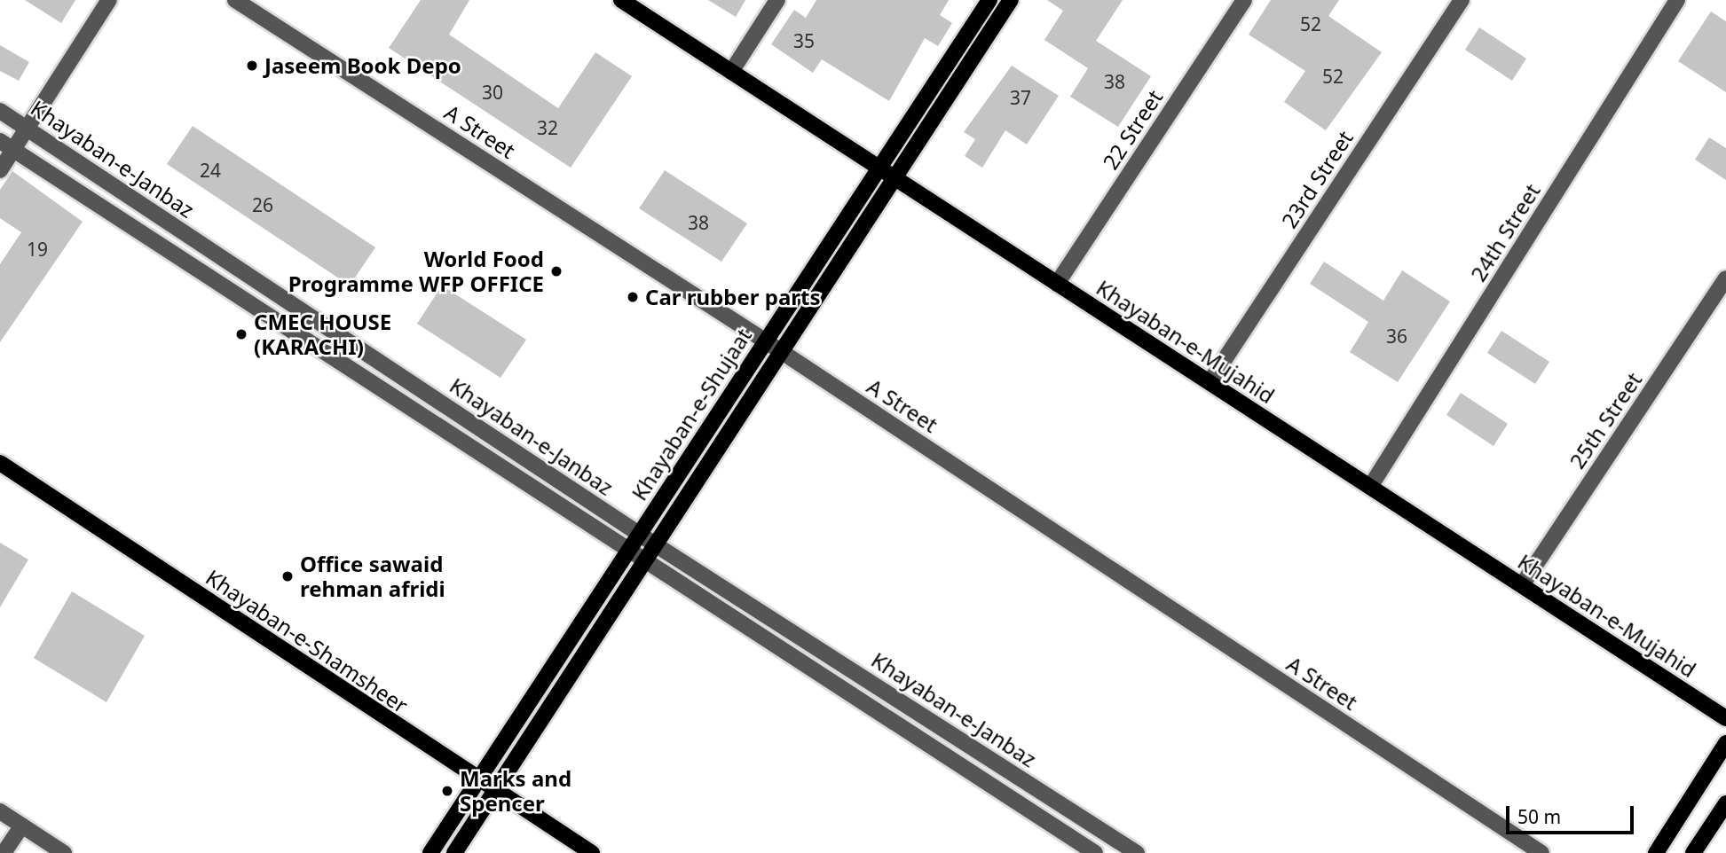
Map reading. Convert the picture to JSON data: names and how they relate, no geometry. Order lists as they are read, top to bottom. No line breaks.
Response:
{"streets":{"main road":["Khayaban-e-Mujahid","Khayaban-e-Shujaat","Khayaban-e-Shamsheer"],"street":["22 Street","A Street","Khayaban-e-Janbaz","23rd Street","24th Street","25th Street"]},"crossings":[["22 Street","Khayaban-e-Mujahid"],["A Street","Khayaban-e-Shujaat"],["Khayaban-e-Janbaz","Khayaban-e-Shujaat"],["23rd Street","Khayaban-e-Mujahid"],["24th Street","Khayaban-e-Mujahid"],["Khayaban-e-Mujahid","Khayaban-e-Shujaat"],["Khayaban-e-Mujahid","25th Street"],["Khayaban-e-Shujaat","Khayaban-e-Shamsheer"]],"places":["Jaseem Book Depo","World Food Programme WFP OFFICE","Car rubber parts","CMEC HOUSE (KARACHI)","Office sawaid rehman afridi","Marks and Spencer"],"house_numbers":["52","35","52","38","30","37","32","24","26","38","19","36"],"scale_bar":"50 m"}
